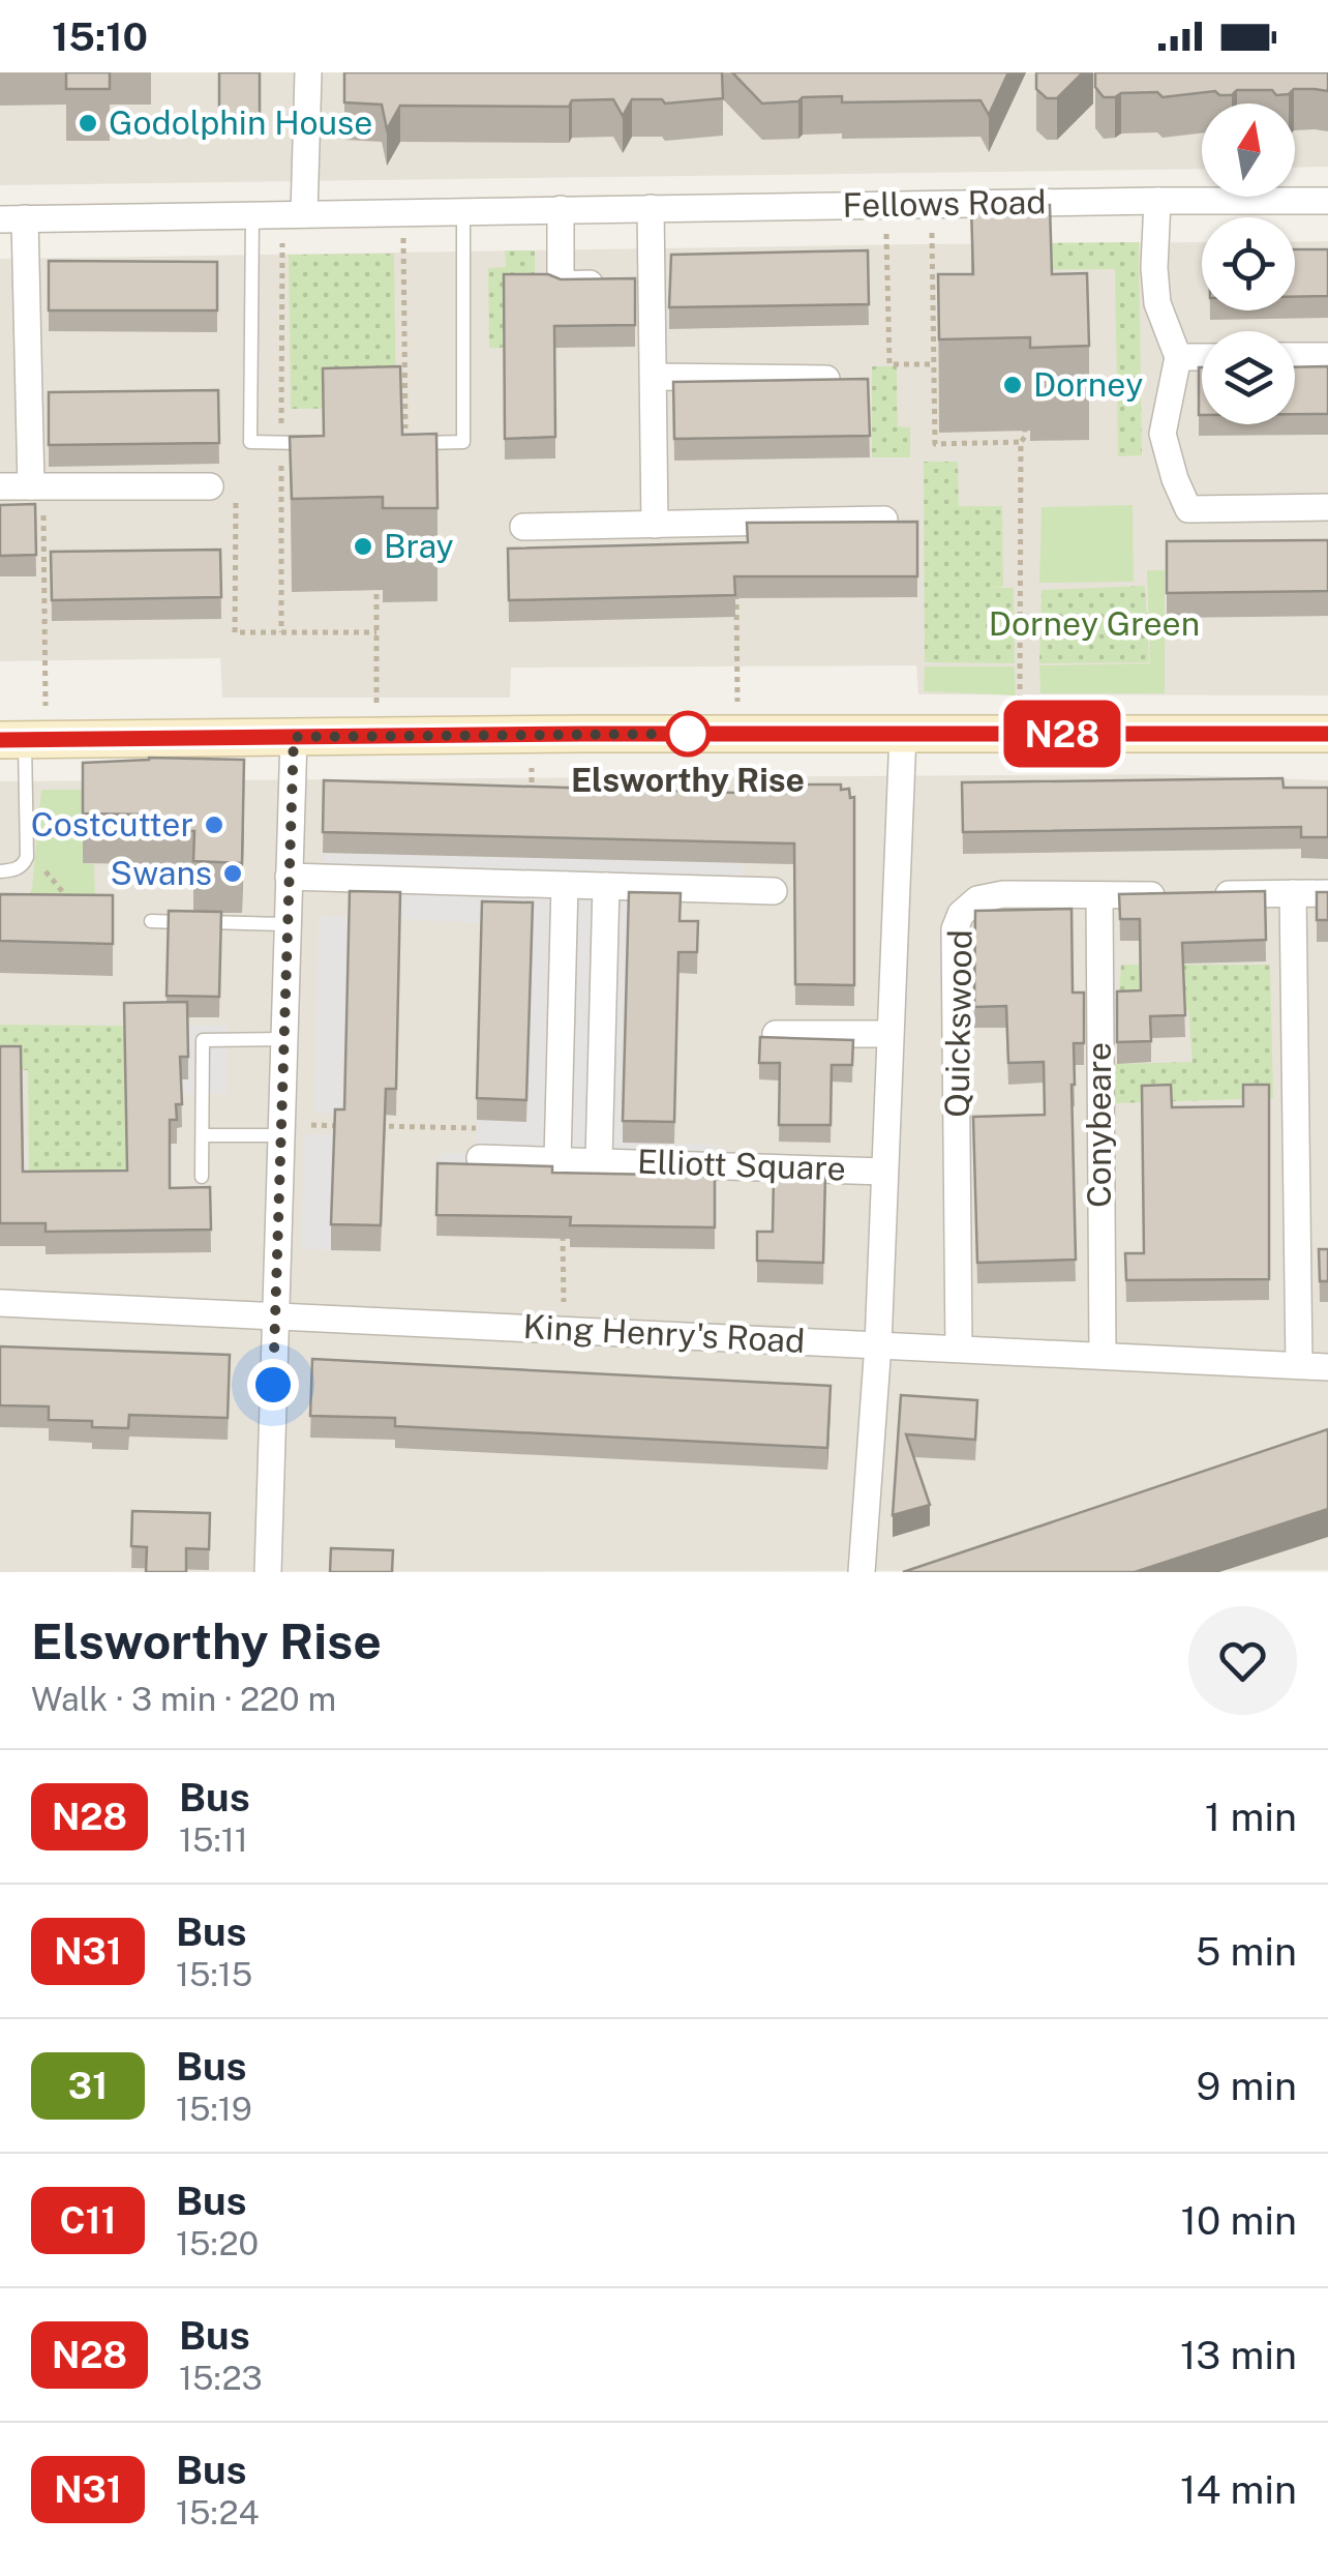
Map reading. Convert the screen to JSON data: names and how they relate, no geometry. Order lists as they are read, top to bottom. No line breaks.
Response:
{"streets":{"street":["Fellows Road","Quickswood","Conybeare","Elliott Square","King Henry's Road"]},"crossings":[["Quickswood","Conybeare"],["Quickswood","King Henry's Road"],["Conybeare","King Henry's Road"]],"parks":["Dorney Green"],"places":["Godolphin House","Dorney","Bray","Elsworthy Rise","Costcutter","Swans"],"lines":["bus line N28"],"north":"top","page":{"status":"15:10","on_map":"N28","heading":["Elsworthy Rise","Walk · 3 min · 220 m"],"list":[{"mark":"N28","name":"Bus","note":"15:11","value":"1 min"},{"mark":"N31","name":"Bus","note":"15:15","value":"5 min"},{"mark":"31","name":"Bus","note":"15:19","value":"9 min"},{"mark":"C11","name":"Bus","note":"15:20","value":"10 min"},{"mark":"N28","name":"Bus","note":"15:23","value":"13 min"},{"mark":"N31","name":"Bus","note":"15:24","value":"14 min"}]}}
